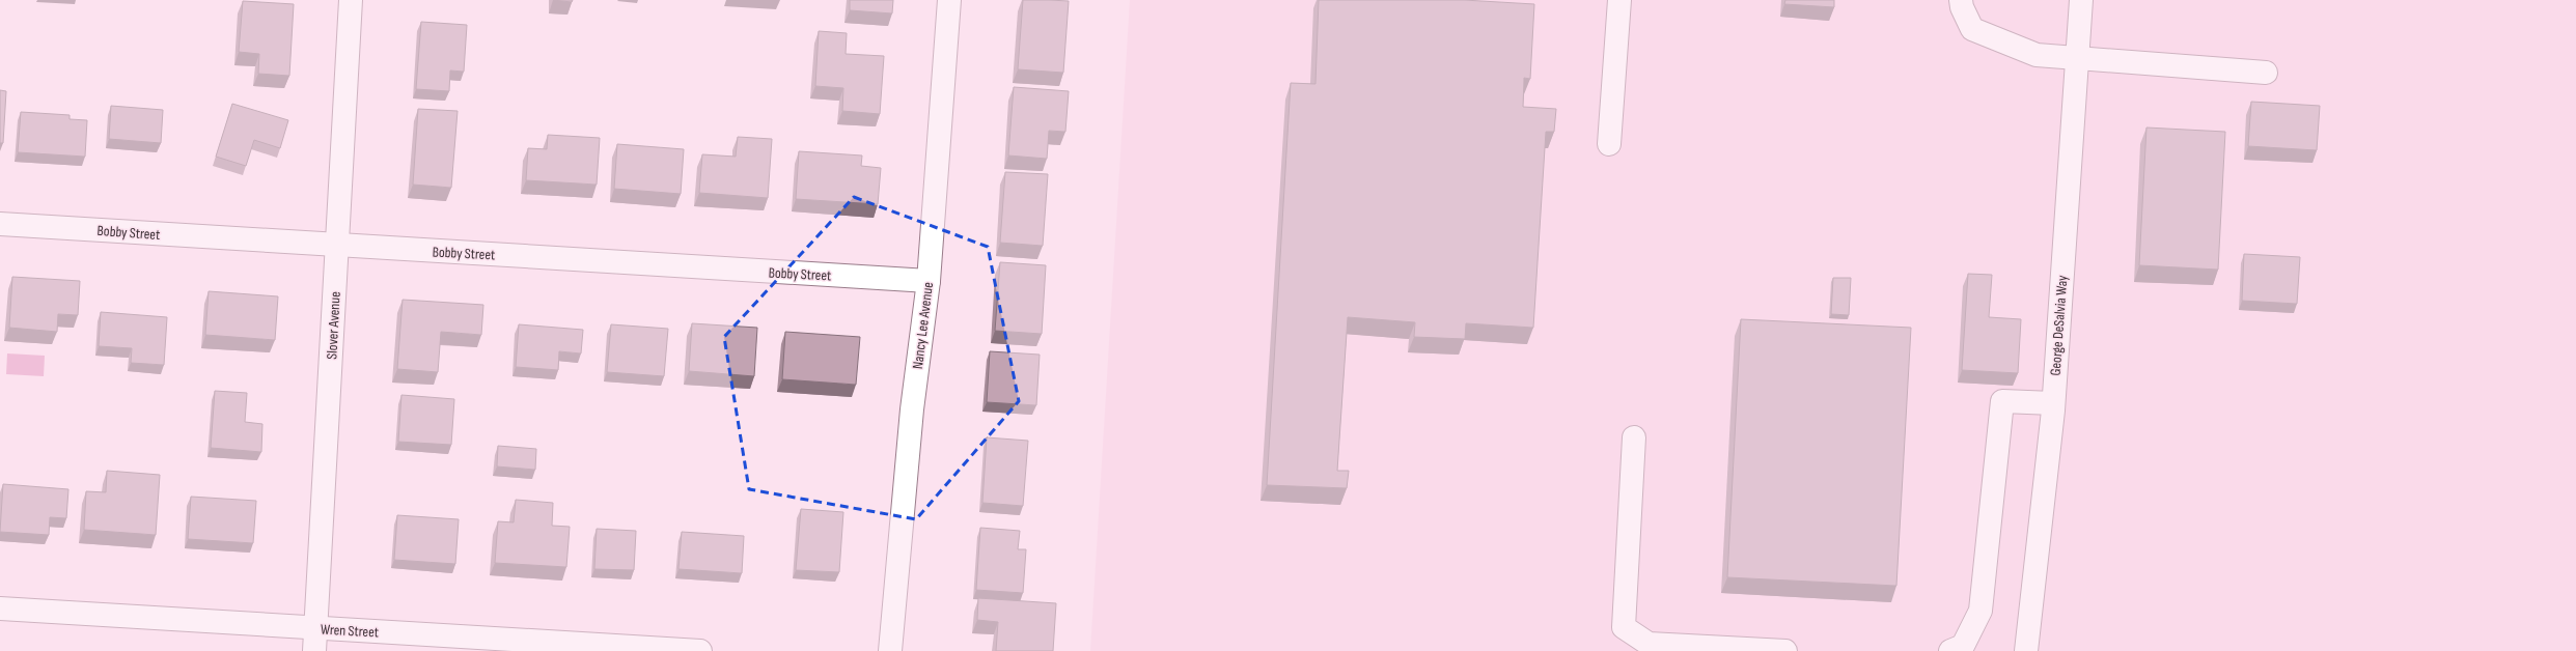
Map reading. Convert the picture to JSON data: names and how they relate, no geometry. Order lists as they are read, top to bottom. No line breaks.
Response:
{"streets":{"street":["Bobby Street","Slover Avenue","Nancy Lee Avenue","George DeSalvia Way","Wren Street"]},"crossings":[["Bobby Street","Slover Avenue"],["Bobby Street","Nancy Lee Avenue"],["Slover Avenue","Wren Street"]]}
